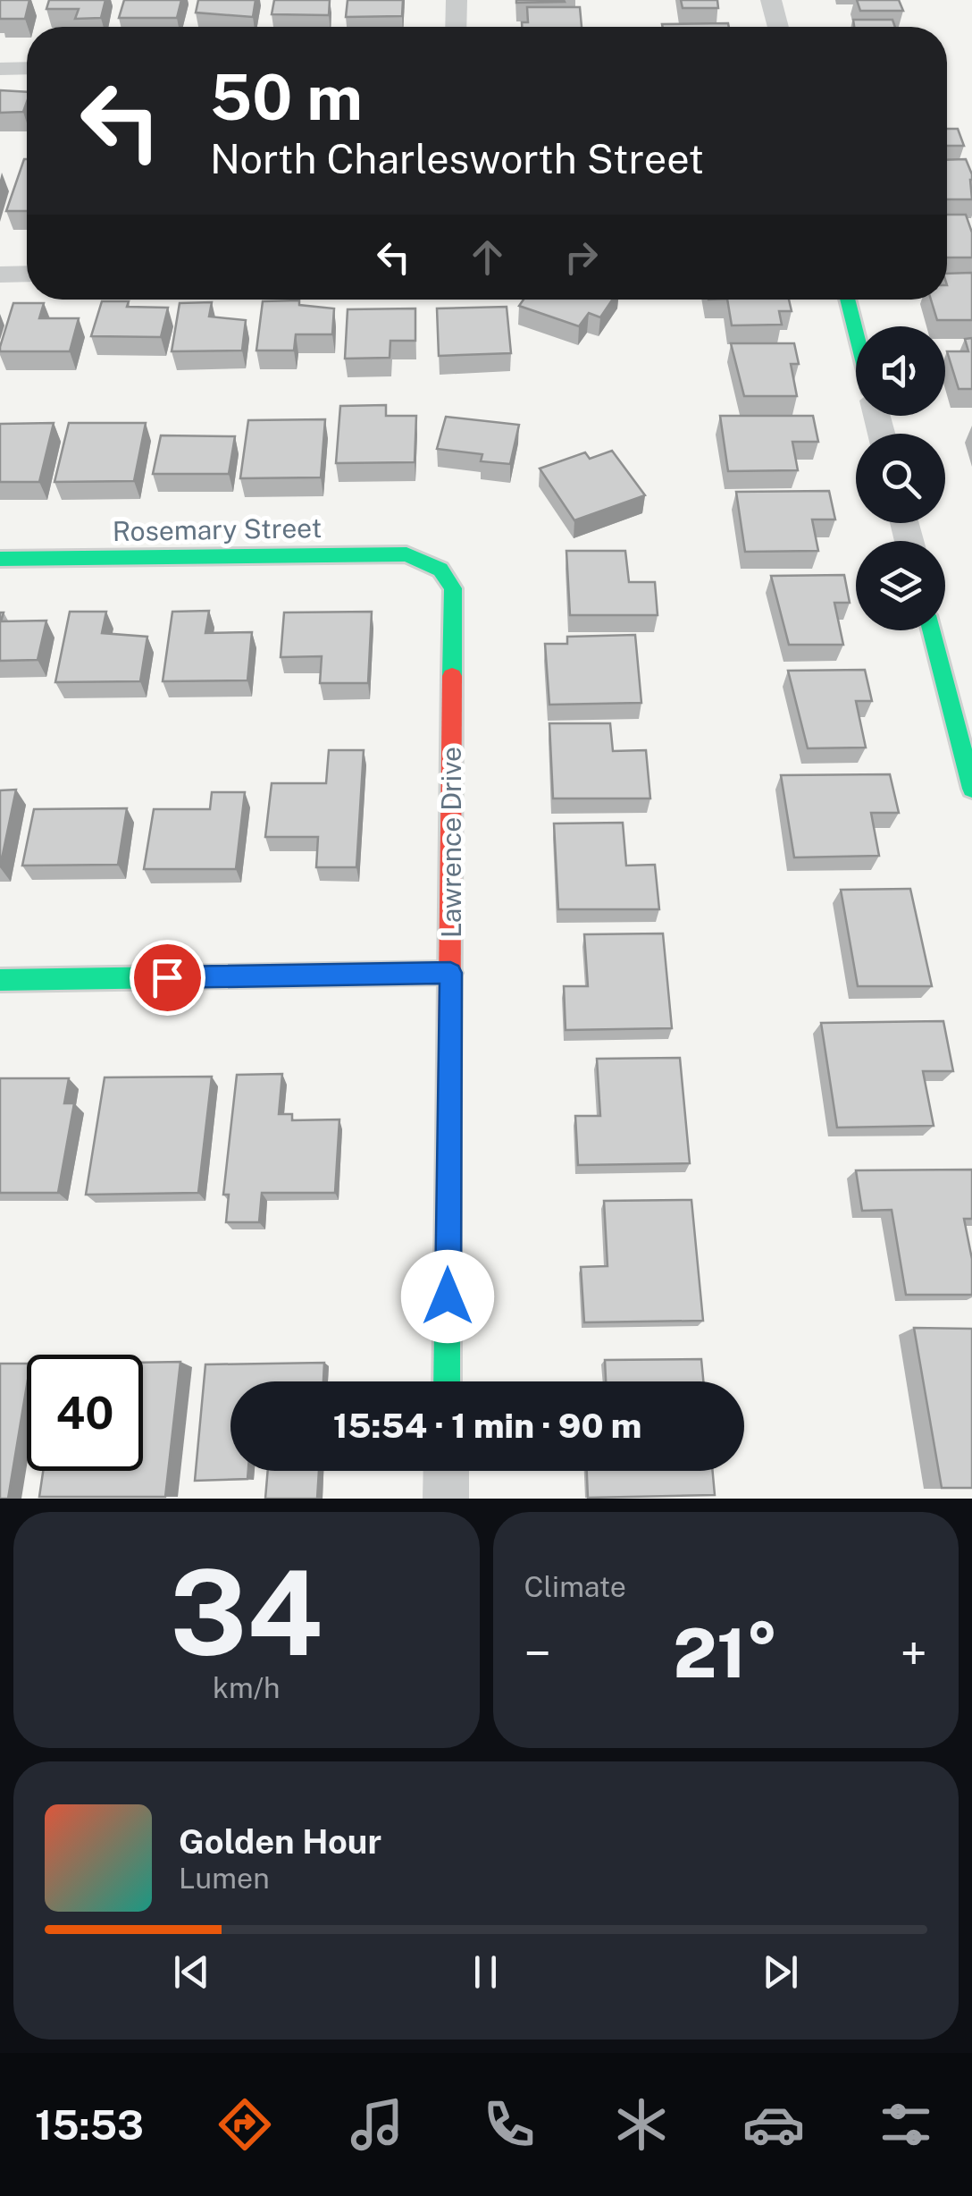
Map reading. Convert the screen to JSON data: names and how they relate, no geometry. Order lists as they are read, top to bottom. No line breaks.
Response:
{"streets":{"street":["Rosemary Street","Lawrence Drive"]},"crossings":[["Rosemary Street","Lawrence Drive"]],"page":{"turn":["50 m","North Charlesworth Street"],"limit":"40","trip":"15:54 · 1 min · 90 m","tile":[["34","km/h"],"Climate"],"heat":["−","21°","+"],"song":["Golden Hour","Lumen"],"tabs":"15:53"}}
